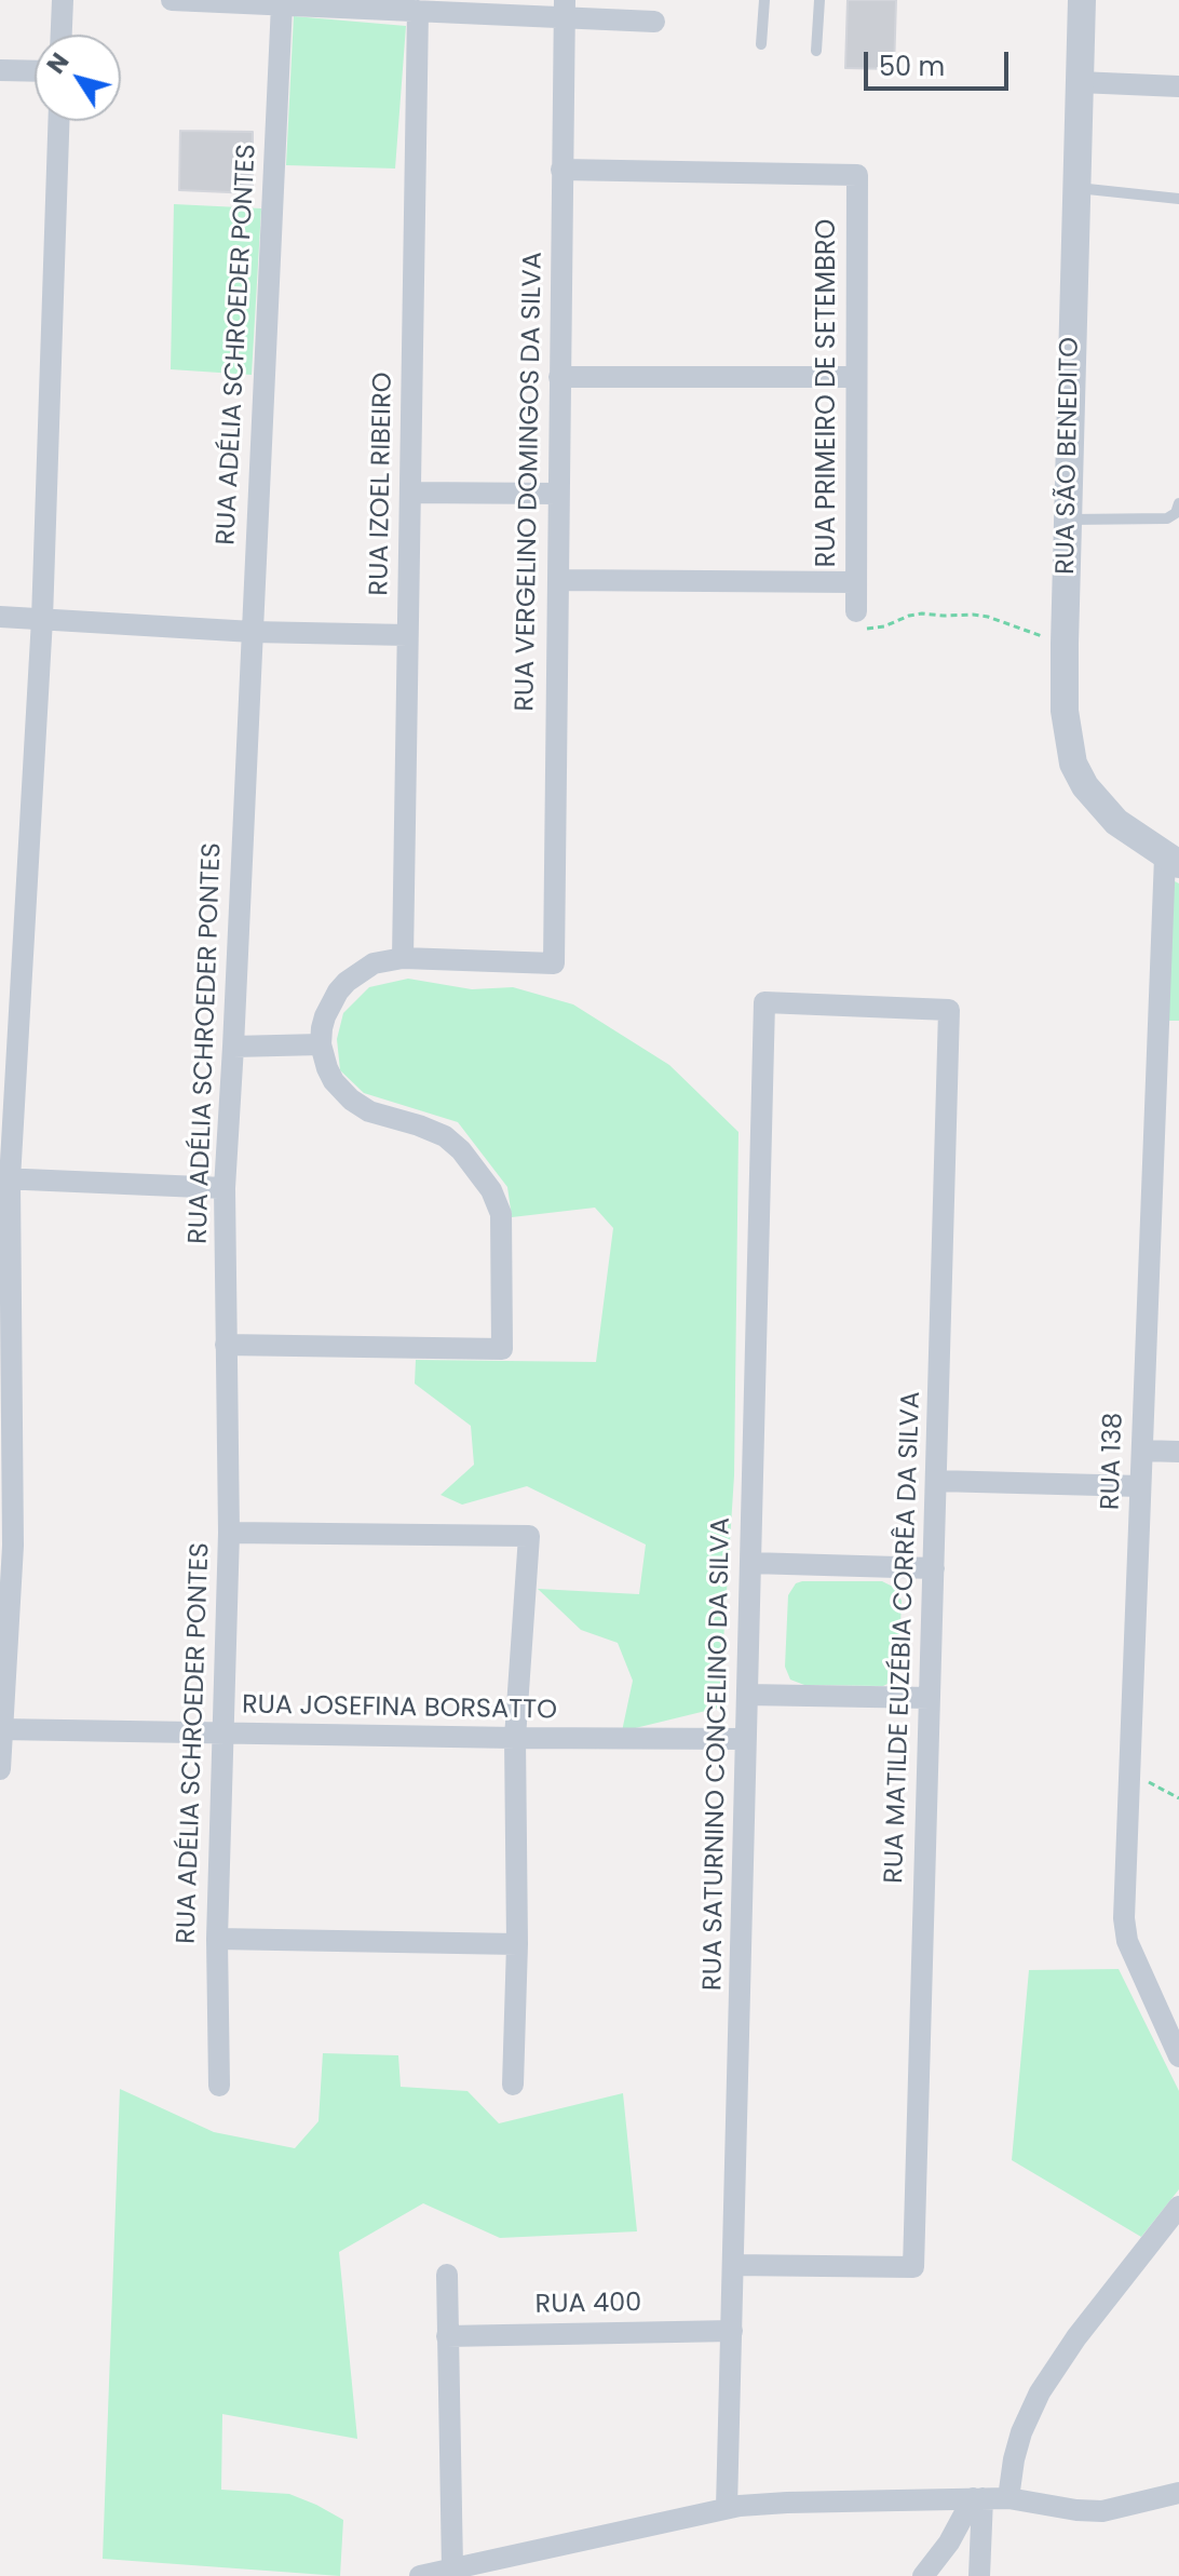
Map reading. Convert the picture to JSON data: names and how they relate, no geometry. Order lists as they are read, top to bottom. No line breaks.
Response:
{"streets":{"street":["RUA ADÉLIA SCHROEDER PONTES","RUA PRIMEIRO DE SETEMBRO","RUA SÃO BENEDITO","RUA VERGELINO DOMINGOS DA SILVA","RUA IZOEL RIBEIRO","RUA 138","RUA MATILDE EUZÉBIA CORRÊA DA SILVA","RUA JOSEFINA BORSATTO","RUA SATURNINO CONCELINO DA SILVA","RUA 400"]},"crossings":[["RUA ADÉLIA SCHROEDER PONTES","RUA JOSEFINA BORSATTO"],["RUA PRIMEIRO DE SETEMBRO","RUA VERGELINO DOMINGOS DA SILVA"],["RUA SÃO BENEDITO","RUA 138"],["RUA VERGELINO DOMINGOS DA SILVA","RUA IZOEL RIBEIRO"],["RUA MATILDE EUZÉBIA CORRÊA DA SILVA","RUA SATURNINO CONCELINO DA SILVA"],["RUA JOSEFINA BORSATTO","RUA SATURNINO CONCELINO DA SILVA"],["RUA SATURNINO CONCELINO DA SILVA","RUA 400"]],"scale_bar":"50 m","north":"top left"}
